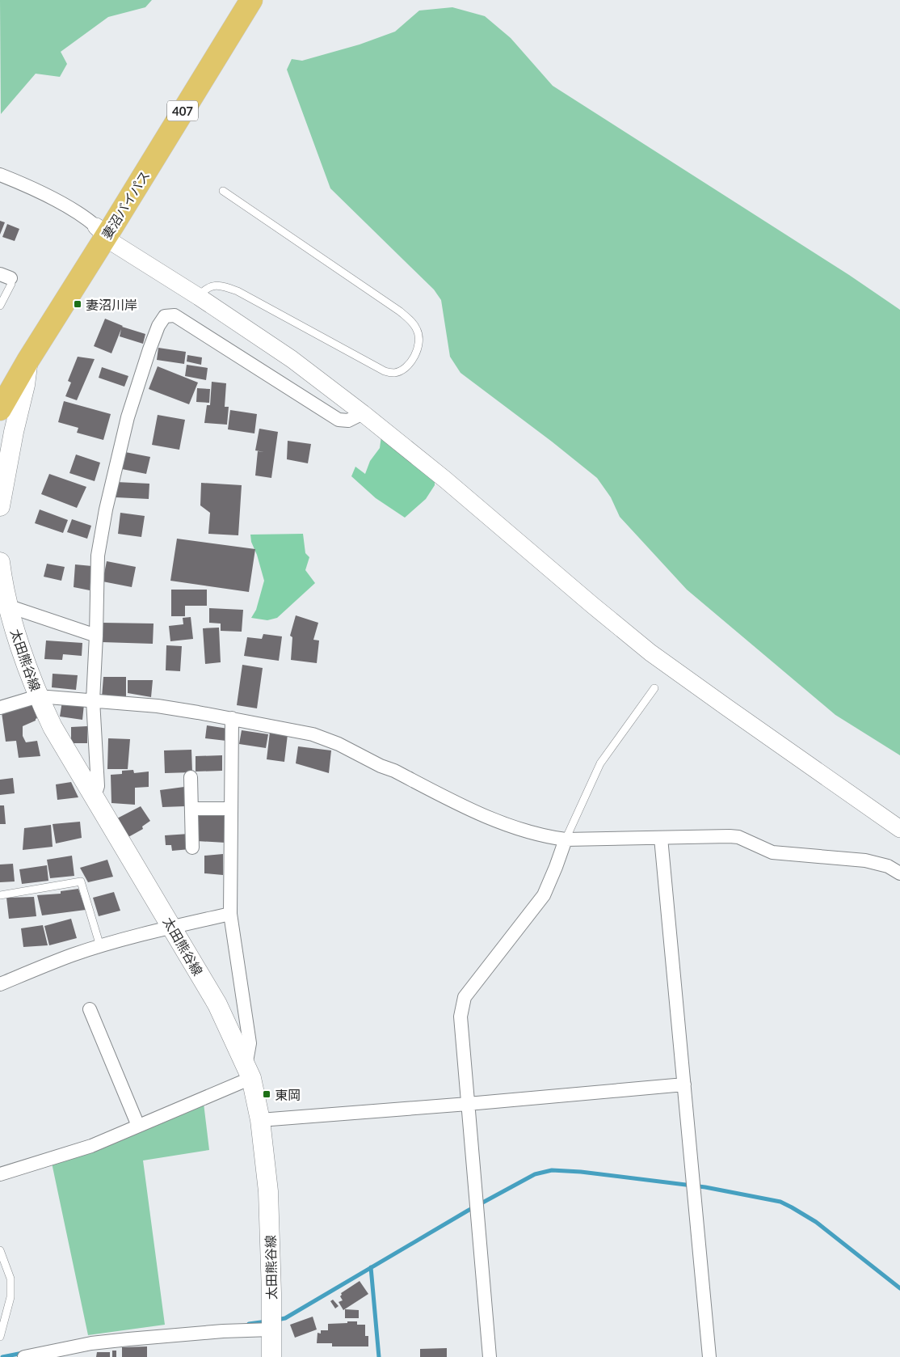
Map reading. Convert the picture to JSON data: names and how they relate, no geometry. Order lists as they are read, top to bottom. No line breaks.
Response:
{"streets":{"highway":["407","妻沼バイパス"],"main road":["太田熊谷線"]},"places":{"transit":["妻沼川岸","東岡"]}}
